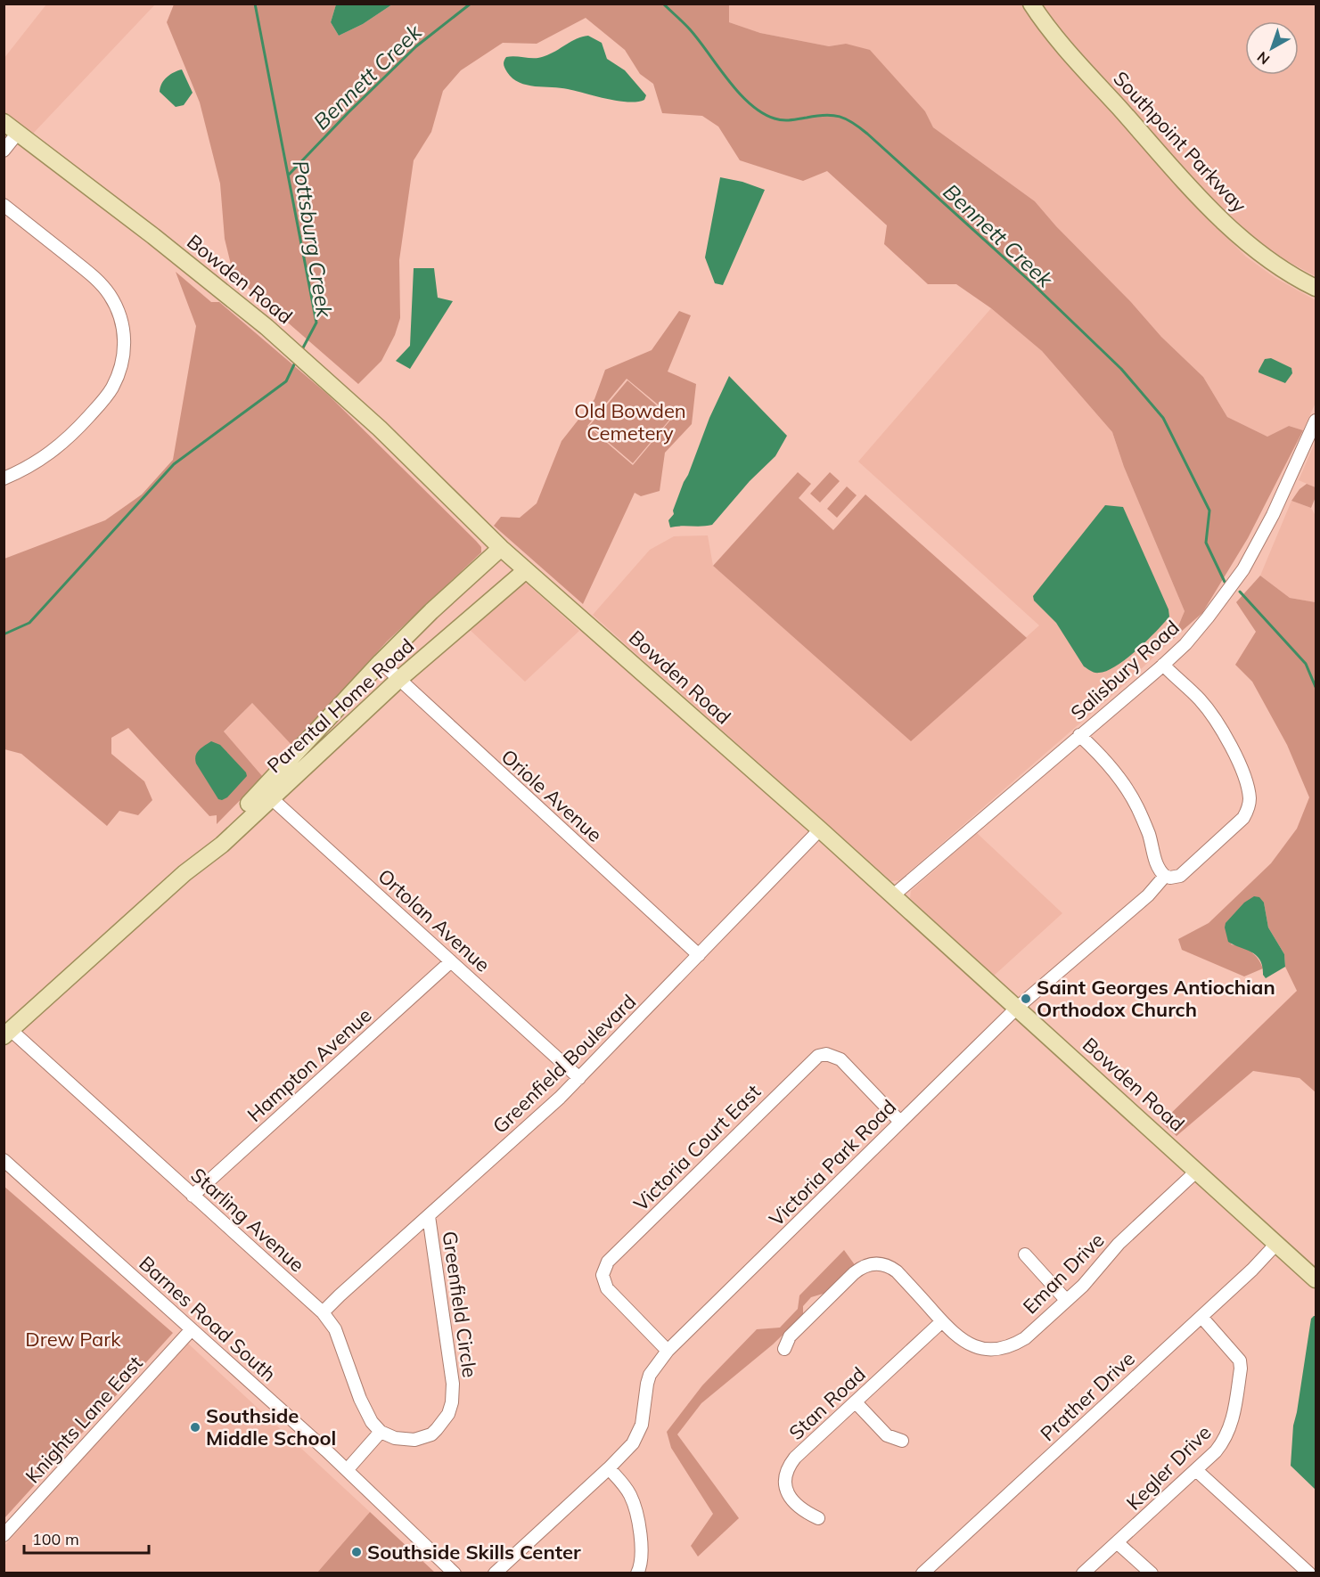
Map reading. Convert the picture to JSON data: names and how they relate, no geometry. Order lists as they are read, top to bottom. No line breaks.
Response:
{"streets":{"main road":["Southpoint Parkway","Bowden Road","Parental Home Road"],"street":["Salisbury Road","Oriole Avenue","Ortolan Avenue","Greenfield Boulevard","Hampton Avenue","Victoria Court East","Victoria Park Road","Starling Avenue","Eman Drive","Greenfield Circle","Barnes Road South","Prather Drive","Stan Road","Knights Lane East","Kegler Drive"]},"crossings":[["Bowden Road","Salisbury Road"],["Bowden Road","Parental Home Road"],["Bowden Road","Greenfield Boulevard"],["Bowden Road","Victoria Park Road"],["Bowden Road","Eman Drive"],["Bowden Road","Prather Drive"],["Salisbury Road","Victoria Park Road"],["Parental Home Road","Oriole Avenue"],["Parental Home Road","Ortolan Avenue"],["Parental Home Road","Starling Avenue"],["Oriole Avenue","Greenfield Boulevard"],["Ortolan Avenue","Greenfield Boulevard"],["Ortolan Avenue","Hampton Avenue"],["Greenfield Boulevard","Starling Avenue"],["Greenfield Boulevard","Greenfield Circle"],["Hampton Avenue","Starling Avenue"],["Victoria Court East","Victoria Park Road"],["Starling Avenue","Greenfield Circle"],["Eman Drive","Stan Road"],["Barnes Road South","Knights Lane East"],["Prather Drive","Kegler Drive"]],"water":["Bennett Creek","Pottsburg Creek"],"parks":["Old Bowden Cemetery","Drew Park"],"places":["Saint Georges Antiochian Orthodox Church","Southside Middle School","Southside Skills Center"],"scale_bar":"100 m","north":"bottom left"}
